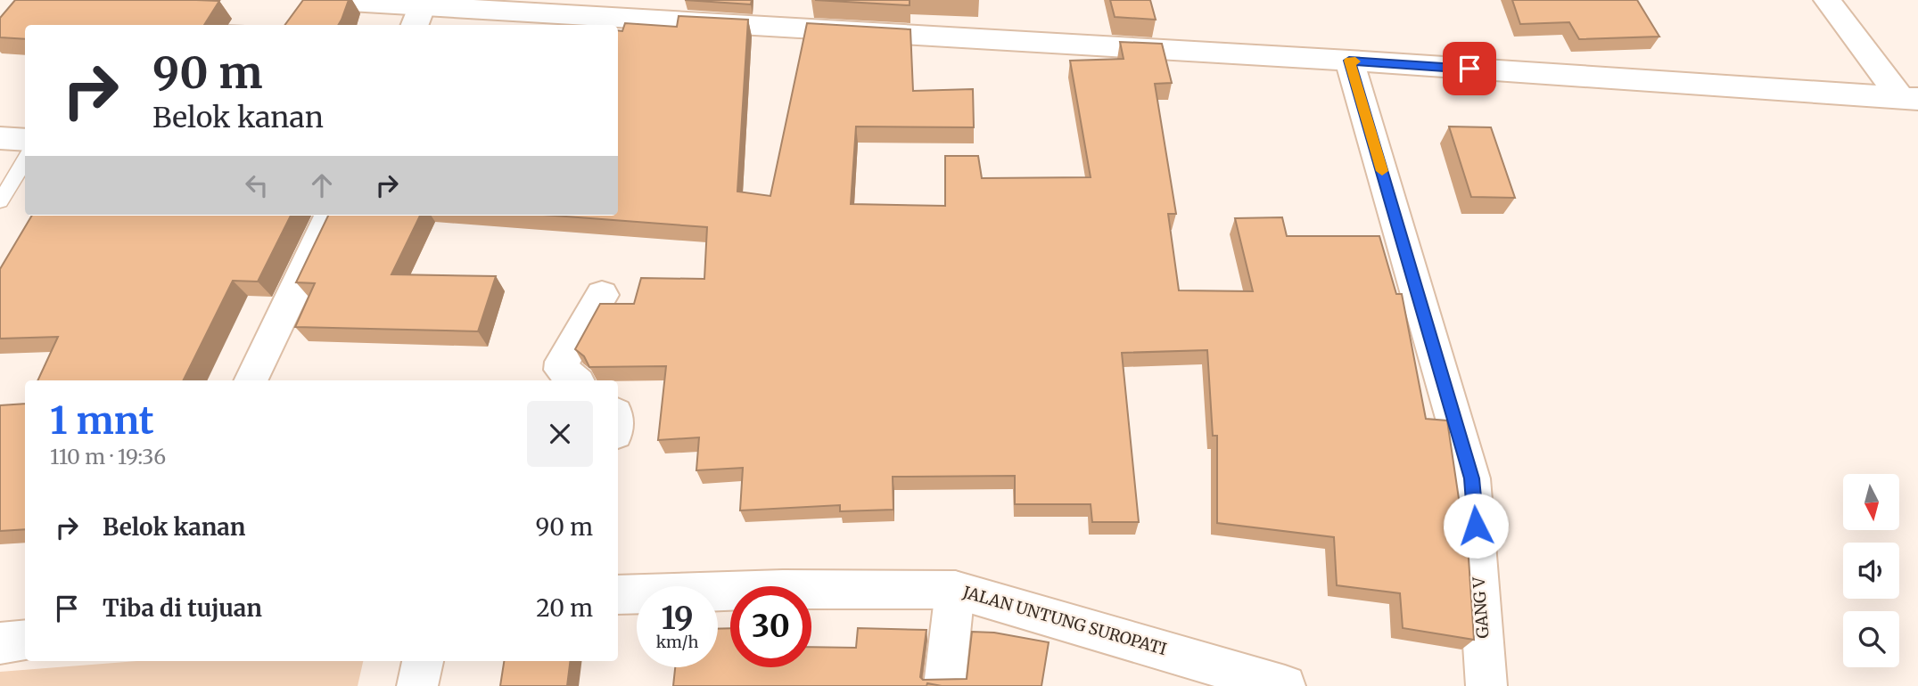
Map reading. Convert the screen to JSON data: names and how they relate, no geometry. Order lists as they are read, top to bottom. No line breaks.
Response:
{"streets":{"street":["GANG V","JALAN UNTUNG SUROPATI"]},"north":"bottom","page":{"turn":["90 m","Belok kanan"],"heading":["1 mnt","110 m · 19:36"],"list":[{"name":"Belok kanan","value":"90 m"},{"name":"Tiba di tujuan","value":"20 m"}],"speed":"19 km/h","limit":"30"}}
